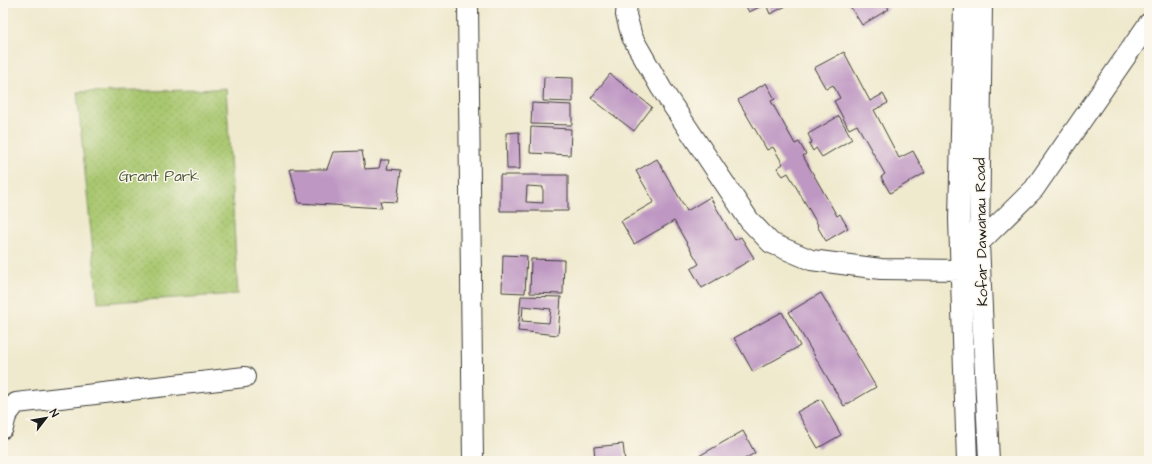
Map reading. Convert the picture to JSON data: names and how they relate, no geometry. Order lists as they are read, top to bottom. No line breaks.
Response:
{"streets":{"street":["Kofar Dawanau Road"]},"parks":["Grant Park"],"north":"top right"}
